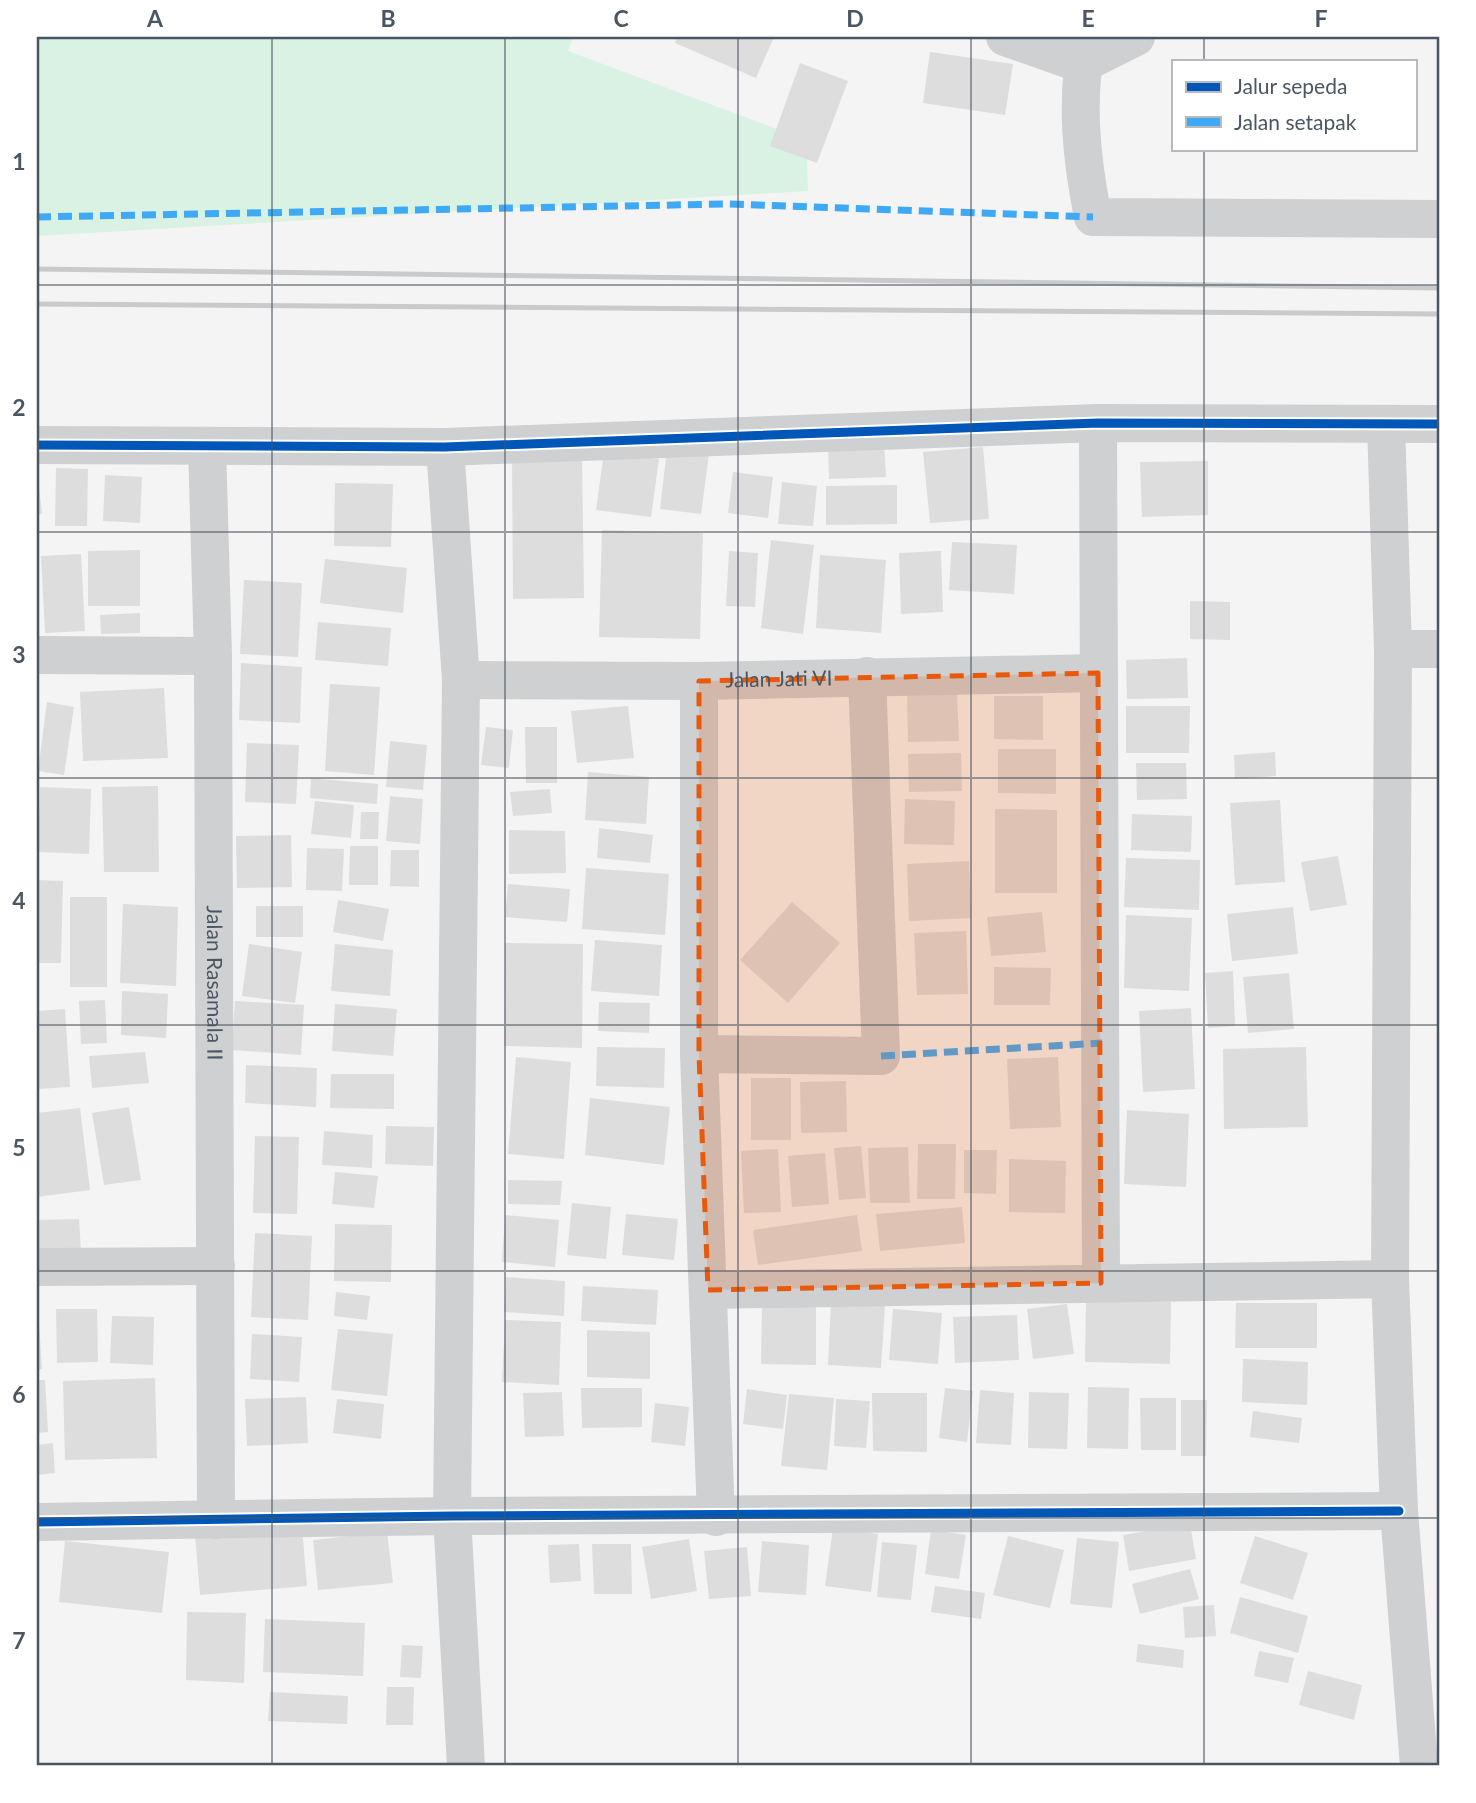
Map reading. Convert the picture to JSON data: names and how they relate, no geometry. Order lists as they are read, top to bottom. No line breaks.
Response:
{"streets":{"street":["Jalan Jati VI","Jalan Rasamala II"]},"legend":["Jalur sepeda","Jalan setapak"],"grid":{"columns":["A","B","C","D","E","F"],"rows":["1","2","3","4","5","6","7"]}}
